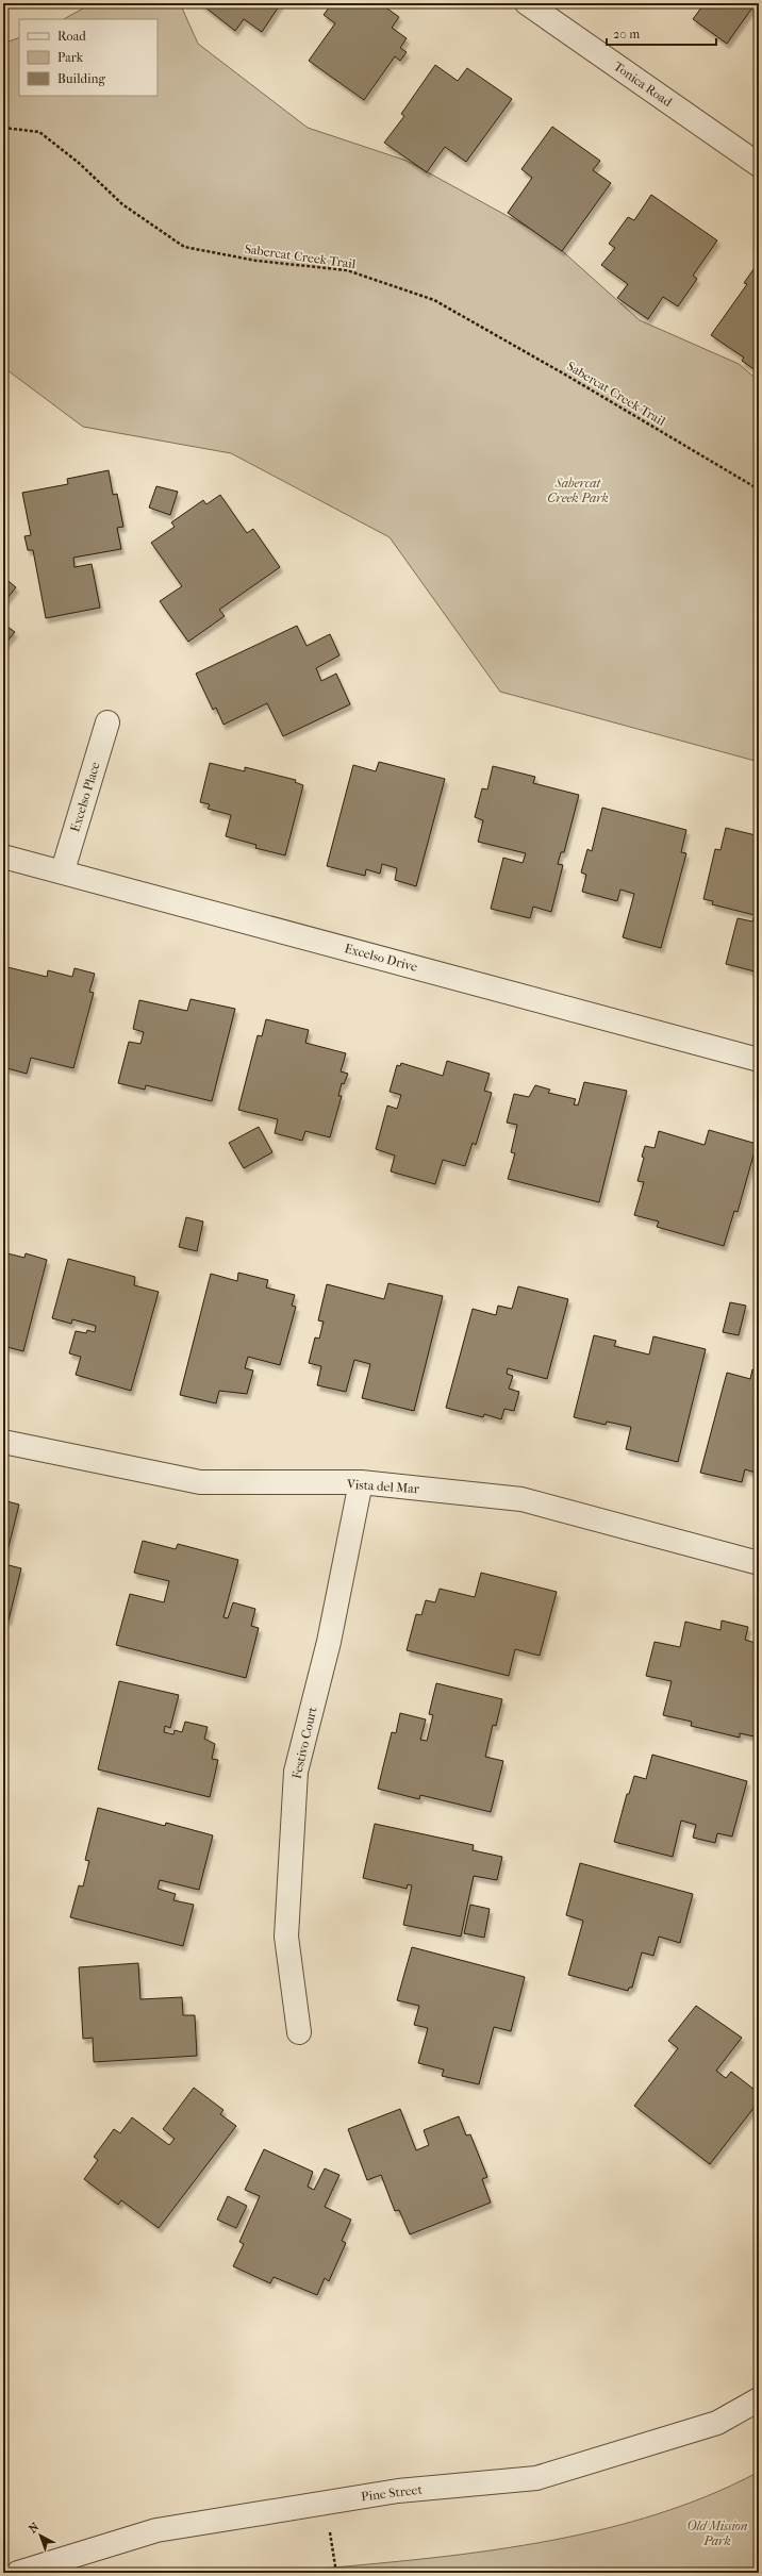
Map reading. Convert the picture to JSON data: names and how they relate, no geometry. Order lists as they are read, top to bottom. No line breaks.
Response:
{"streets":{"street":["Tonica Road","Excelso Place","Excelso Drive","Vista del Mar","Festivo Court","Pine Street"],"path":["Sabercat Creek Trail"]},"crossings":[["Excelso Place","Excelso Drive"],["Vista del Mar","Festivo Court"]],"parks":["Sabercat Creek Park","Old Mission Park"],"legend":["Road","Park","Building"],"scale_bar":"20 m","north":"top left"}
